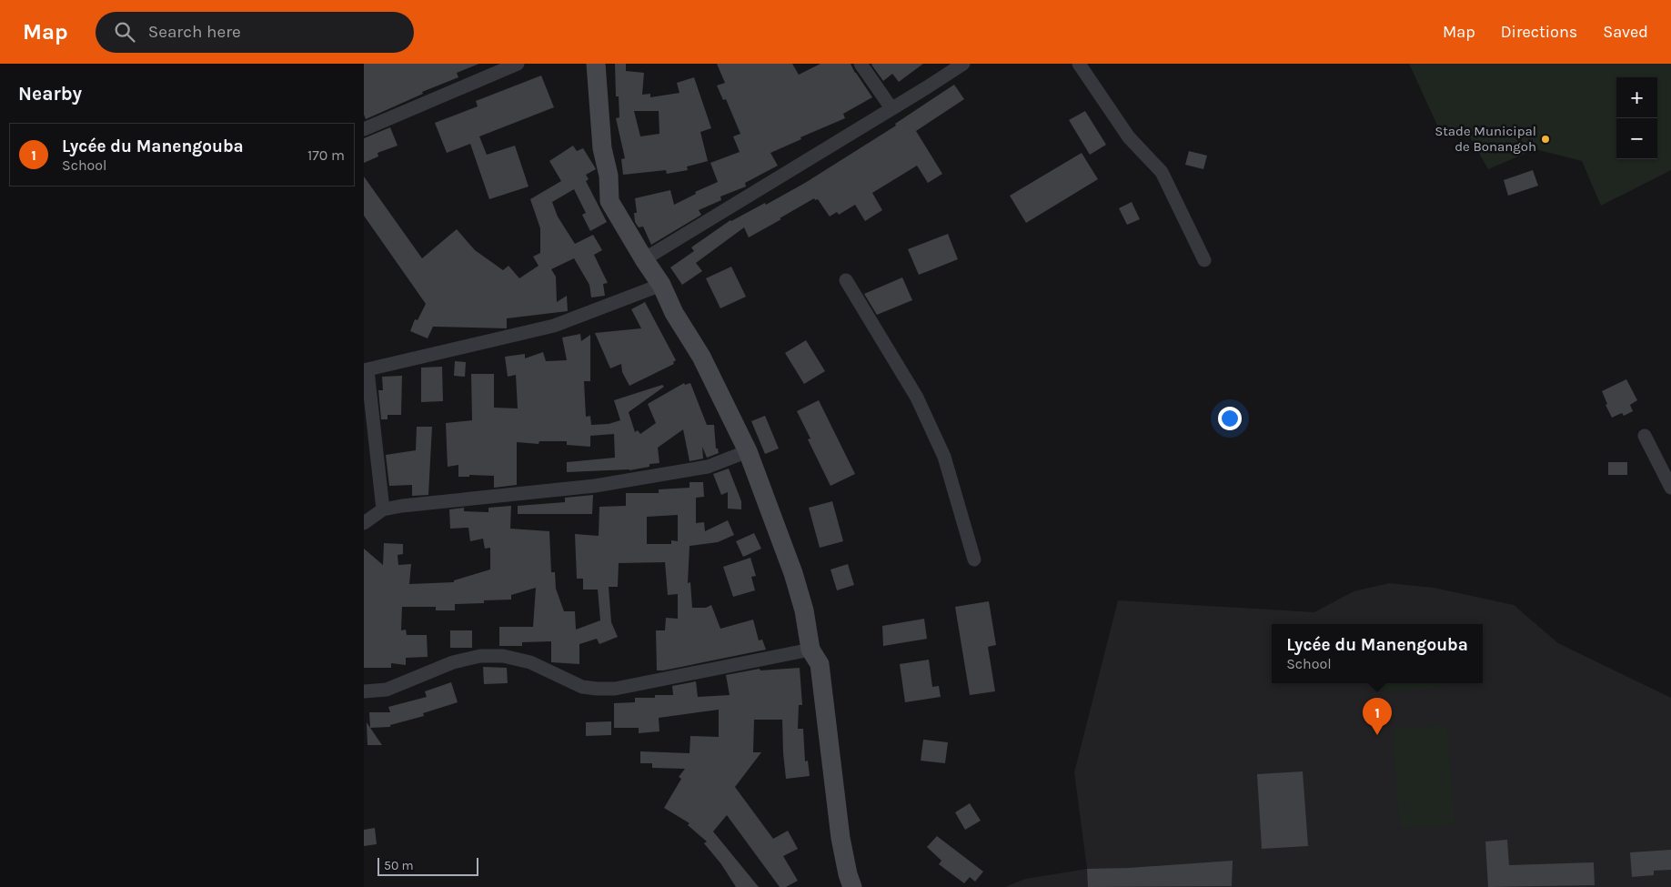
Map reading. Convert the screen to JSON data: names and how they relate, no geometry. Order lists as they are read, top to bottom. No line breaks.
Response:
{"places":["Stade Municipal de Bonangoh"],"scale_bar":"50 m","page":{"header":"Map","search":"Search here","nav":["Map","Directions","Saved"],"heading":"Nearby","map_buttons":["+","−"],"list":[{"mark":"1","name":"Lycée du Manengouba","note":"School","value":"170 m"}],"popup":["Lycée du Manengouba","School"],"pins":"1","scale":"50 m"}}
